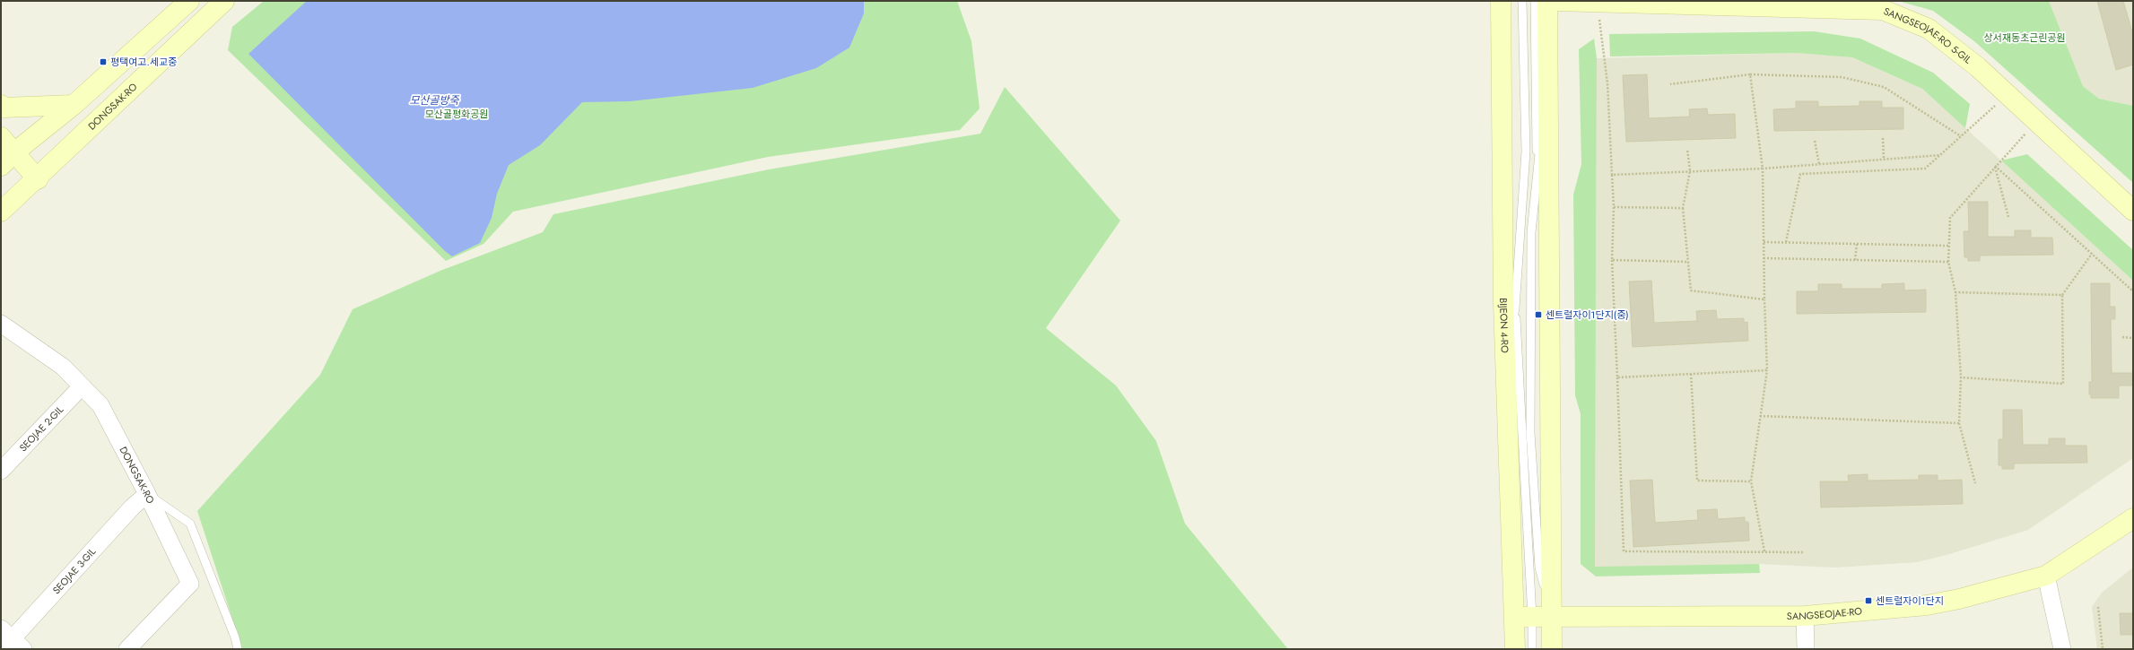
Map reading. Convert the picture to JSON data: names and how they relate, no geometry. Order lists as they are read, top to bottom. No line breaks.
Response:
{"streets":{"main road":["SANGSEOJAE-RO 5-GIL","DONGSAK-RO","BIJEON 4-RO","SANGSEOJAE-RO"],"street":["SEOJAE 2-GIL","SEOJAE 3-GIL"]},"crossings":[["DONGSAK-RO","SEOJAE 2-GIL"],["DONGSAK-RO","SEOJAE 3-GIL"],["BIJEON 4-RO","SANGSEOJAE-RO"]],"water":["모산골방죽"],"parks":["상서재동초근린공원","모산골평화공원"],"places":{"transit":["평택여고.세교중","센트럴자이1단지(중)","센트럴자이1단지"]}}
